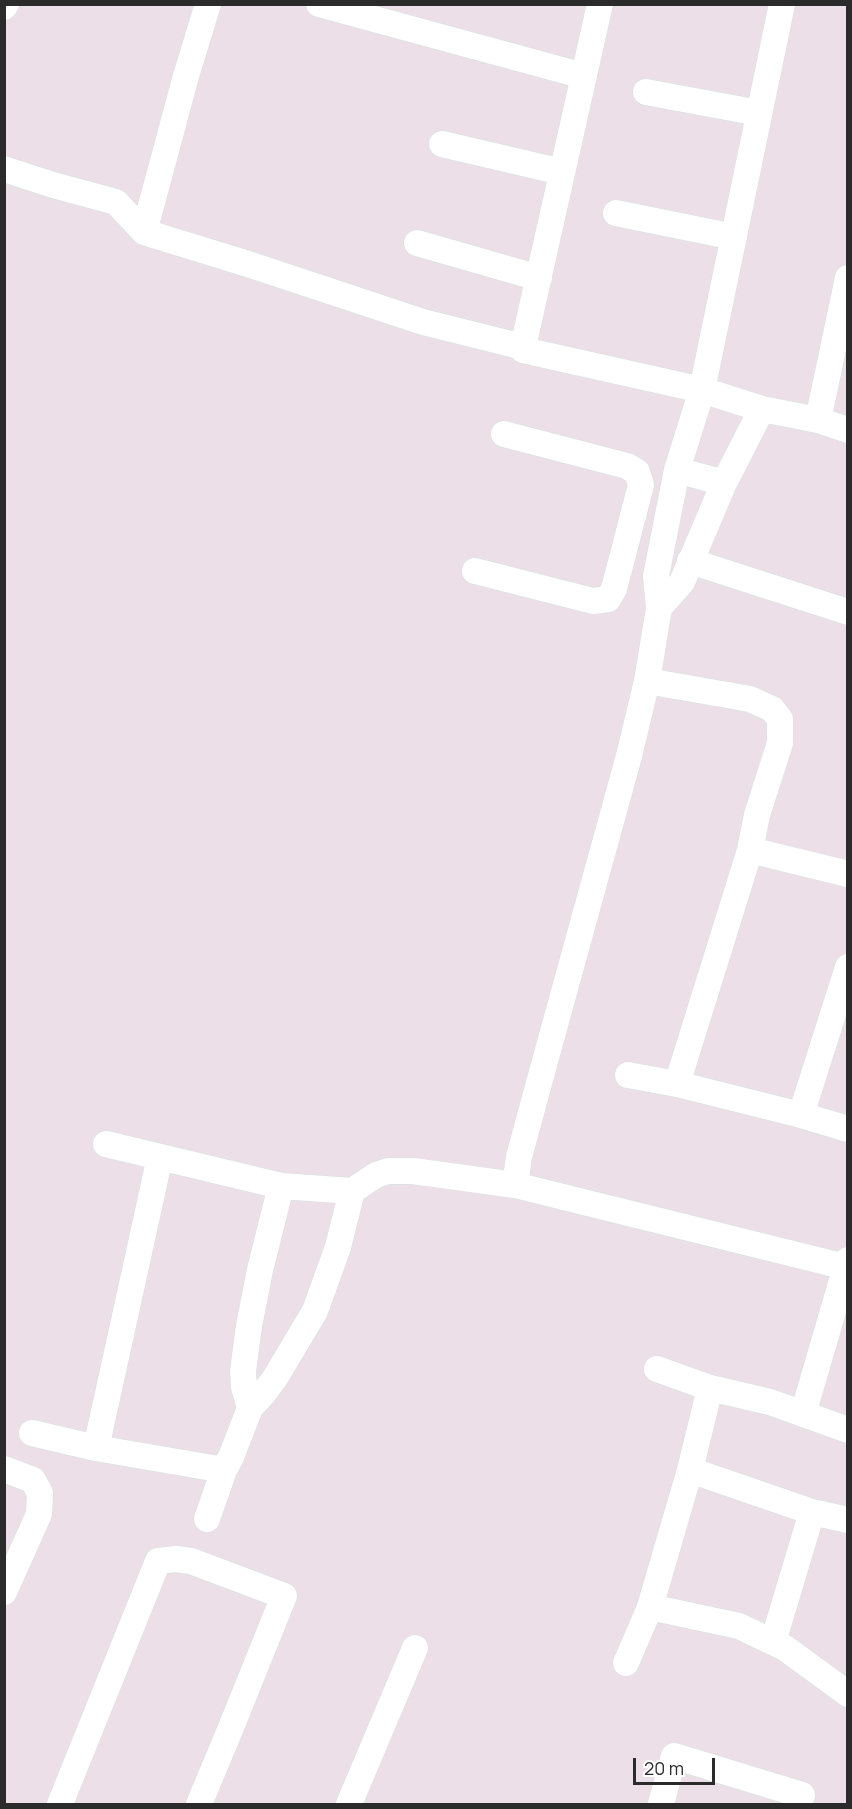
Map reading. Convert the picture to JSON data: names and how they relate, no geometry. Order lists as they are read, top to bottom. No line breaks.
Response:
{"scale_bar":"20 m"}
